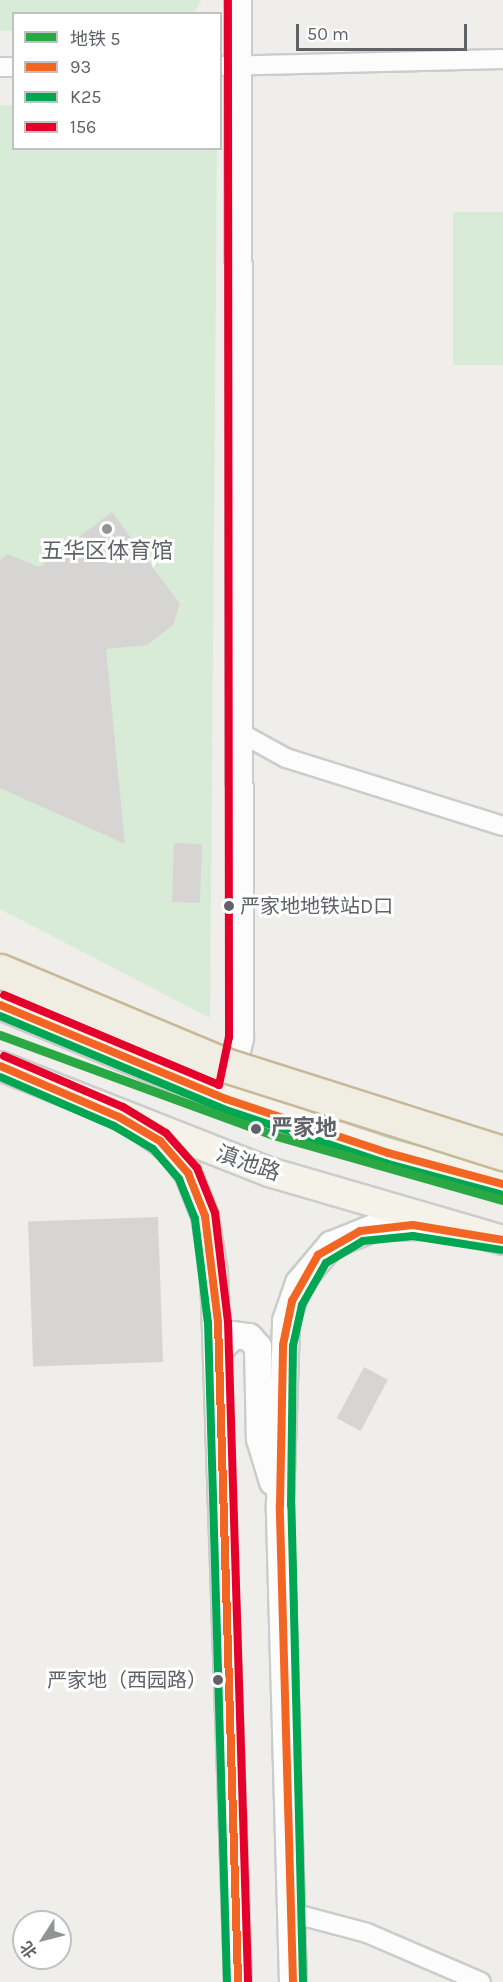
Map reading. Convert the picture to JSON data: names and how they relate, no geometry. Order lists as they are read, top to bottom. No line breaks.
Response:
{"streets":{"main road":["滇池路"]},"places":["五华区体育馆","严家地地铁站D口","严家地","严家地（西园路）"],"lines":["transit line 156","transit line 93","transit line K25","metro line 5"],"legend":["地铁 5","93","K25","156"],"scale_bar":"50 m","north":"bottom left"}
